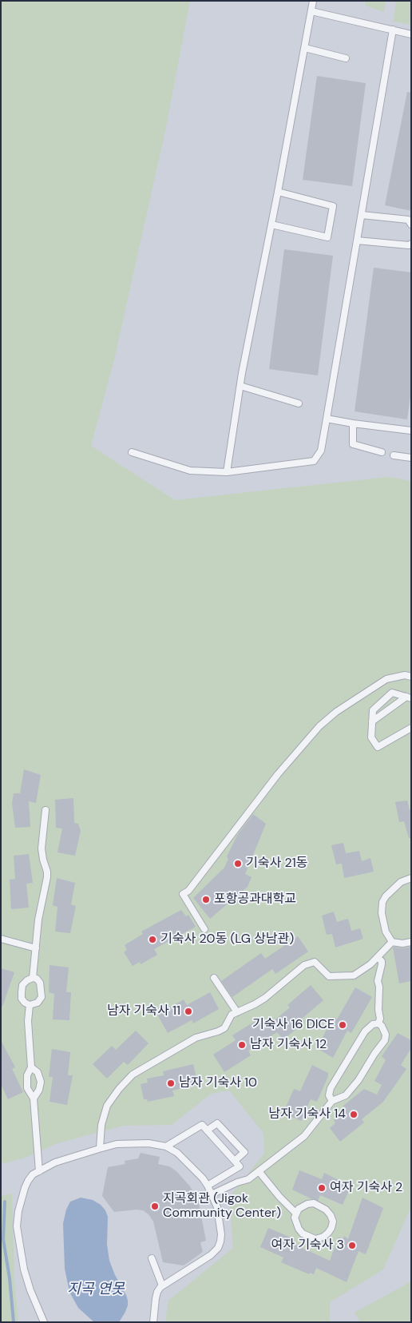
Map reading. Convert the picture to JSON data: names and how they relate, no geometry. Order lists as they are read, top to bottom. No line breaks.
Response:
{"water":["지곡 연못"],"places":["기숙사 21동","포항공과대학교","기숙사 20동 (LG 상남관)","남자 기숙사 11","기숙사 16 DICE","남자 기숙사 12","남자 기숙사 10","남자 기숙사 14","여자 기숙사 2","지곡회관 (Jigok Community Center)","여자 기숙사 3"]}
